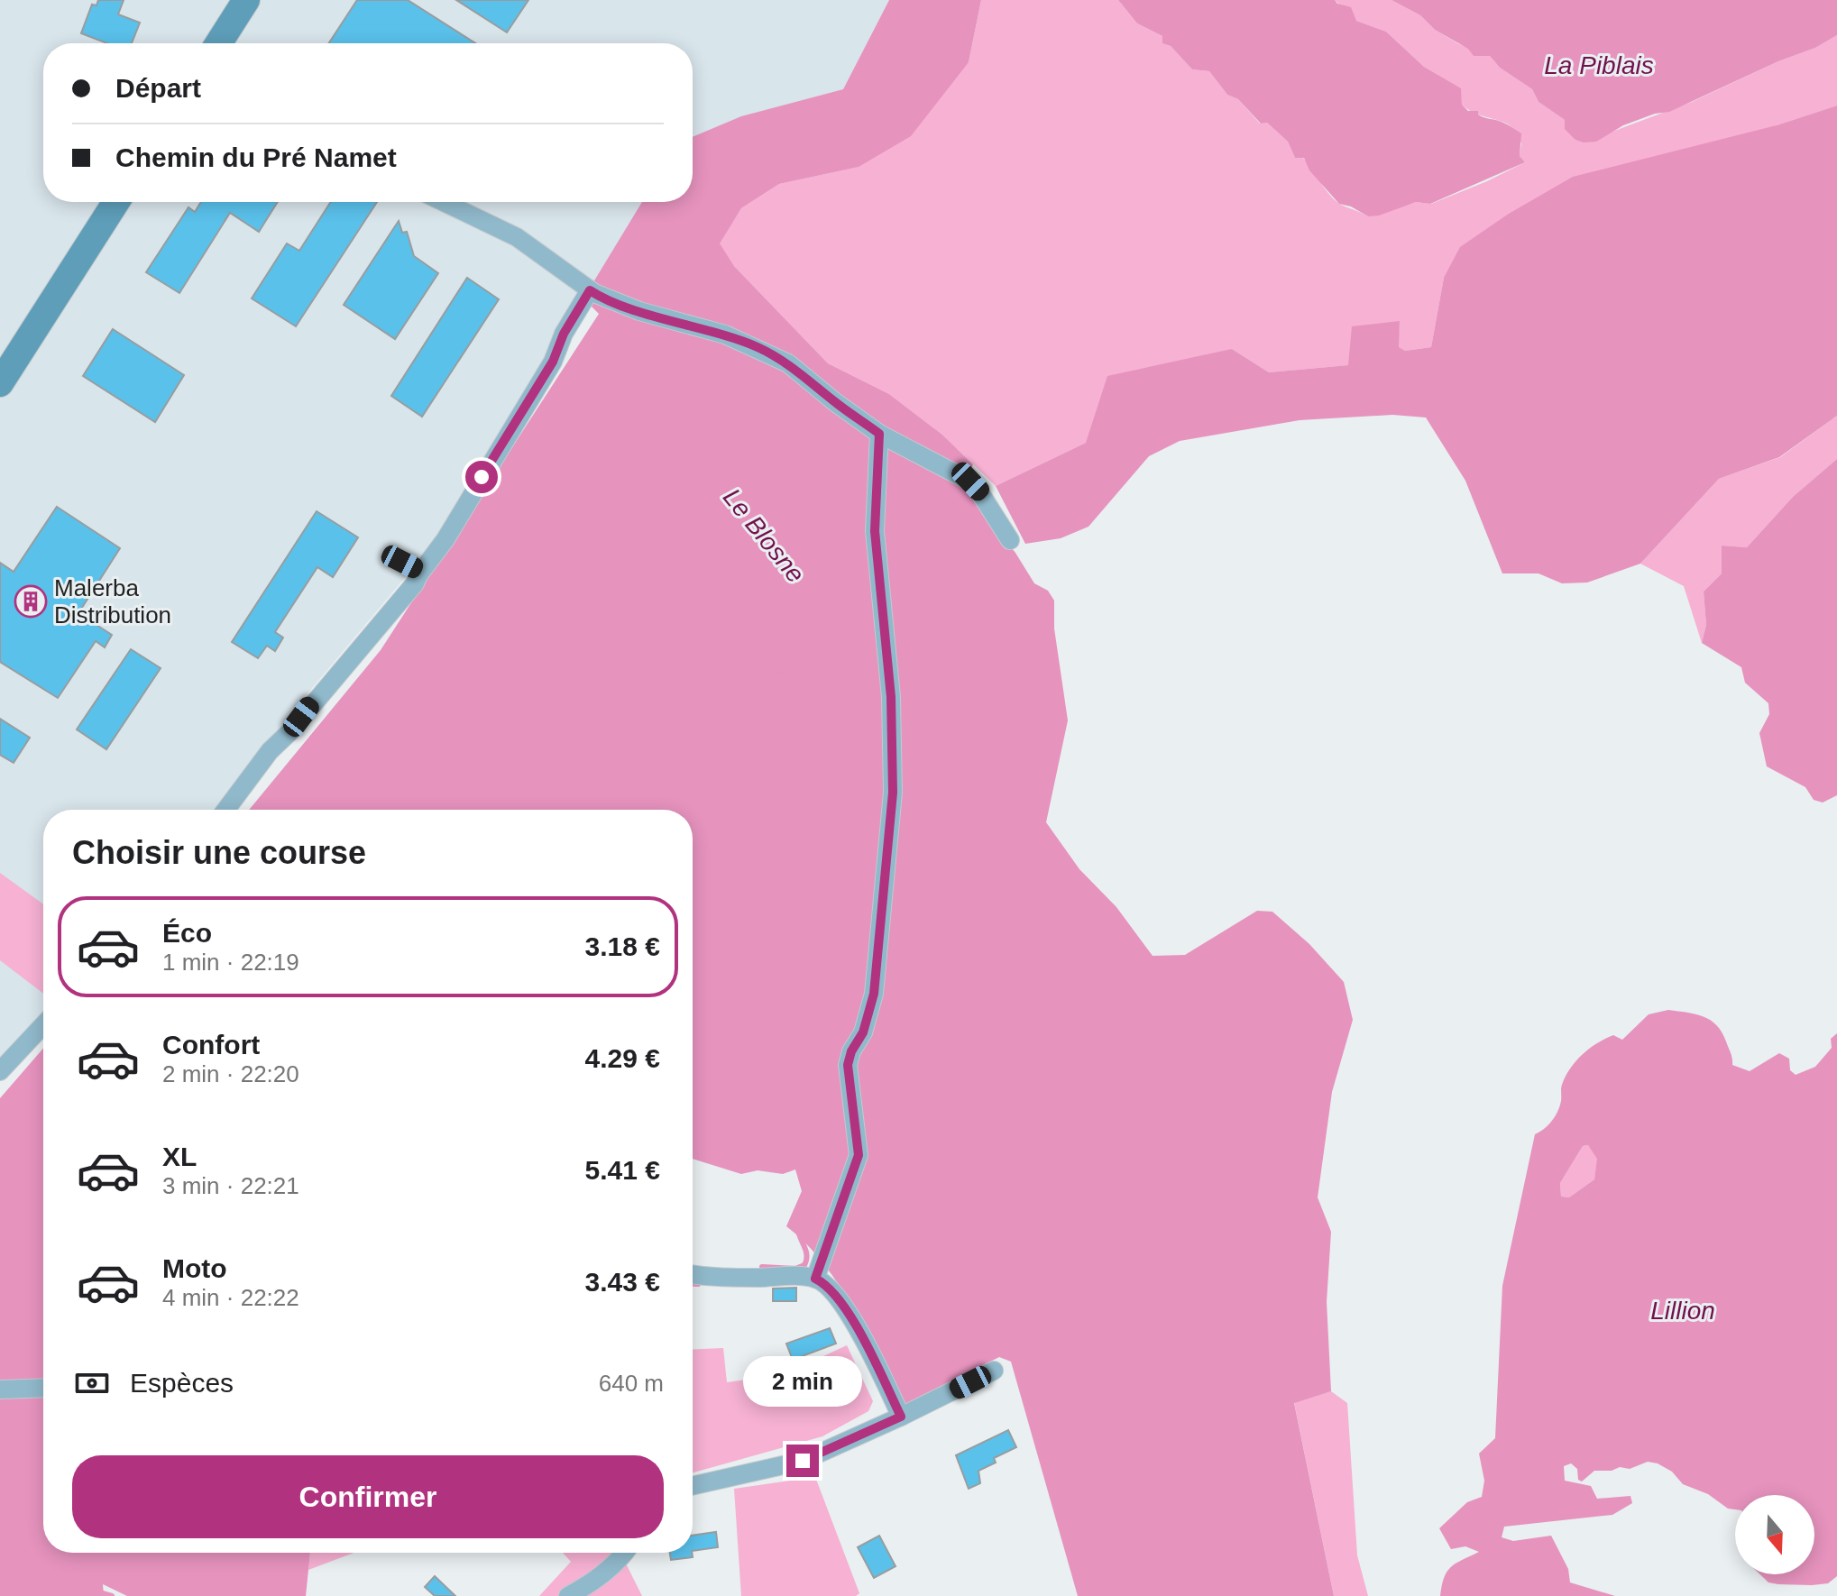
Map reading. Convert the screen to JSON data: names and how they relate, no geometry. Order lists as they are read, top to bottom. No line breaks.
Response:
{"water":["La Piblais","Le Blosne","Lillion"],"places":{"building":["Malerba Distribution"]},"north":"bottom","page":{"banner":["Départ","Chemin du Pré Namet"],"heading":"Choisir une course","list":[{"name":"Éco","note":"1 min · 22:19","value":"3.18 €"},{"name":"Confort","note":"2 min · 22:20","value":"4.29 €"},{"name":"XL","note":"3 min · 22:21","value":"5.41 €"},{"name":"Moto","note":"4 min · 22:22","value":"3.43 €"}],"pay":["Espèces","640 m"],"bubble":"2 min","buttons":"Confirmer"}}
